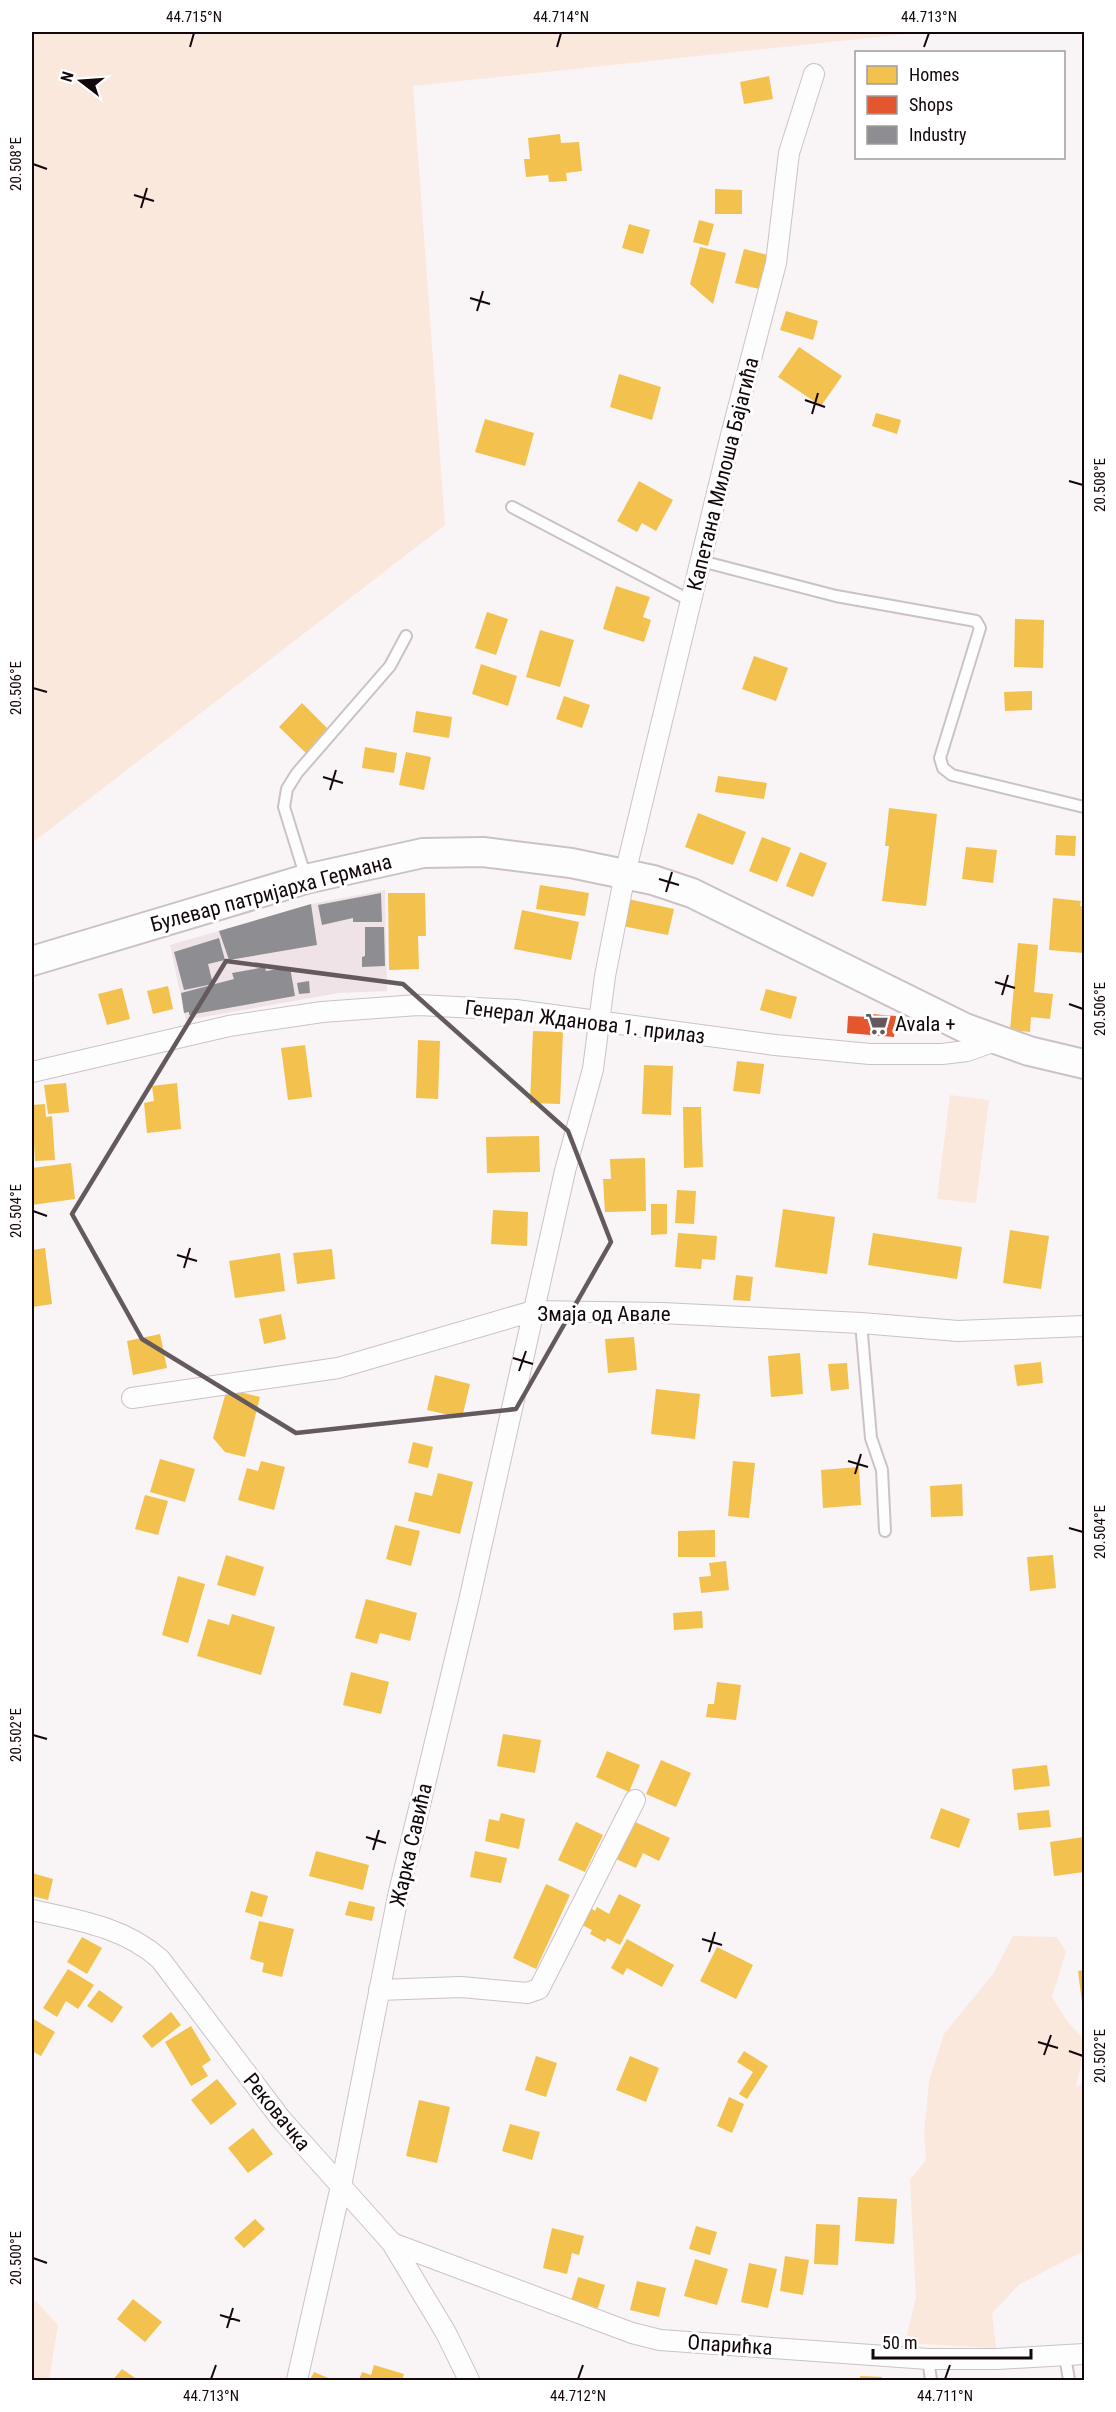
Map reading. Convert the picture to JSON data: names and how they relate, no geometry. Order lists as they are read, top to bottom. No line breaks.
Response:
{"streets":{"main road":["Булевар патријарха Германа"],"street":["Капетана Милоша Бајагића","Генерал Жданова 1. прилаз","Змаја од Авале","Жарка Савића","Рековачка","Опарићка"]},"crossings":[["Капетана Милоша Бајагића","Булевар патријарха Германа"],["Капетана Милоша Бајагића","Генерал Жданова 1. прилаз"],["Капетана Милоша Бајагића","Жарка Савића"],["Булевар патријарха Германа","Генерал Жданова 1. прилаз"],["Генерал Жданова 1. прилаз","Жарка Савића"],["Змаја од Авале","Жарка Савића"],["Жарка Савића","Рековачка"],["Рековачка","Опарићка"]],"places":{"supermarket":["Avala +"]},"legend":["Homes","Shops","Industry"],"scale_bar":"50 m","north":"left","coordinates":["44.715°N","44.714°N","44.713°N","20.508°E","20.506°E","20.504°E","20.502°E","20.500°E","44.712°N","44.711°N"]}
